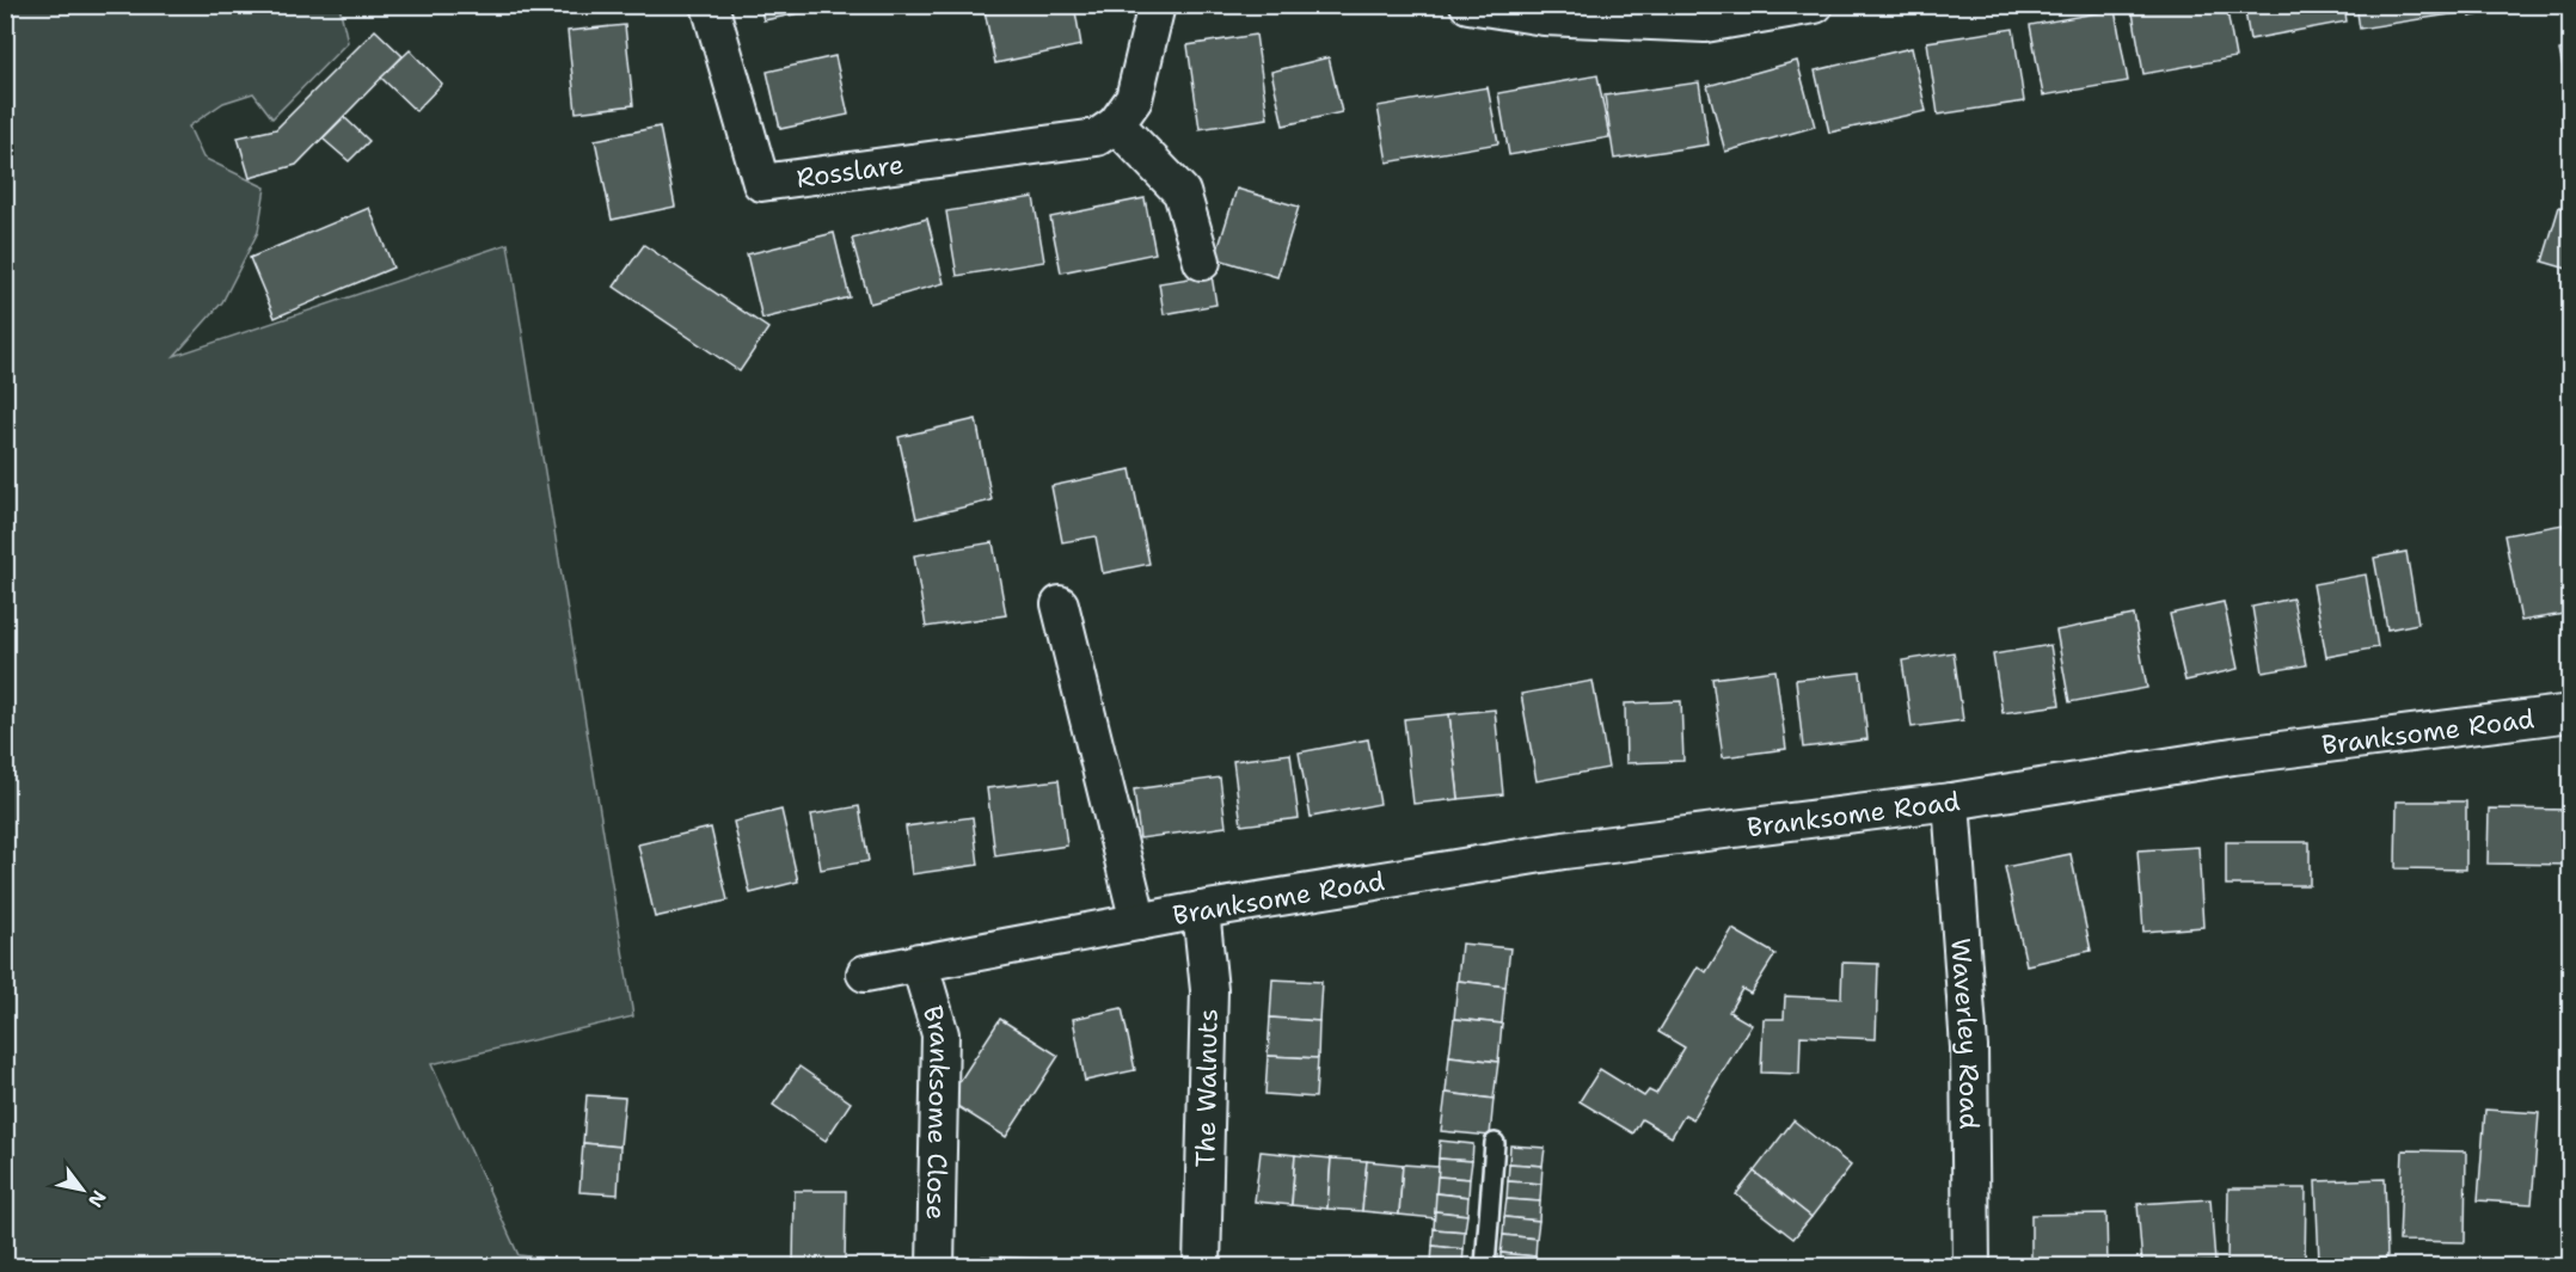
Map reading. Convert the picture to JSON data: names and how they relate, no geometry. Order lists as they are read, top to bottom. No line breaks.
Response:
{"streets":{"street":["Rosslare","Branksome Road","Waverley Road","The Walnuts","Branksome Close"]},"crossings":[["Branksome Road","Waverley Road"],["Branksome Road","The Walnuts"],["Branksome Road","Branksome Close"]],"north":"bottom right"}
